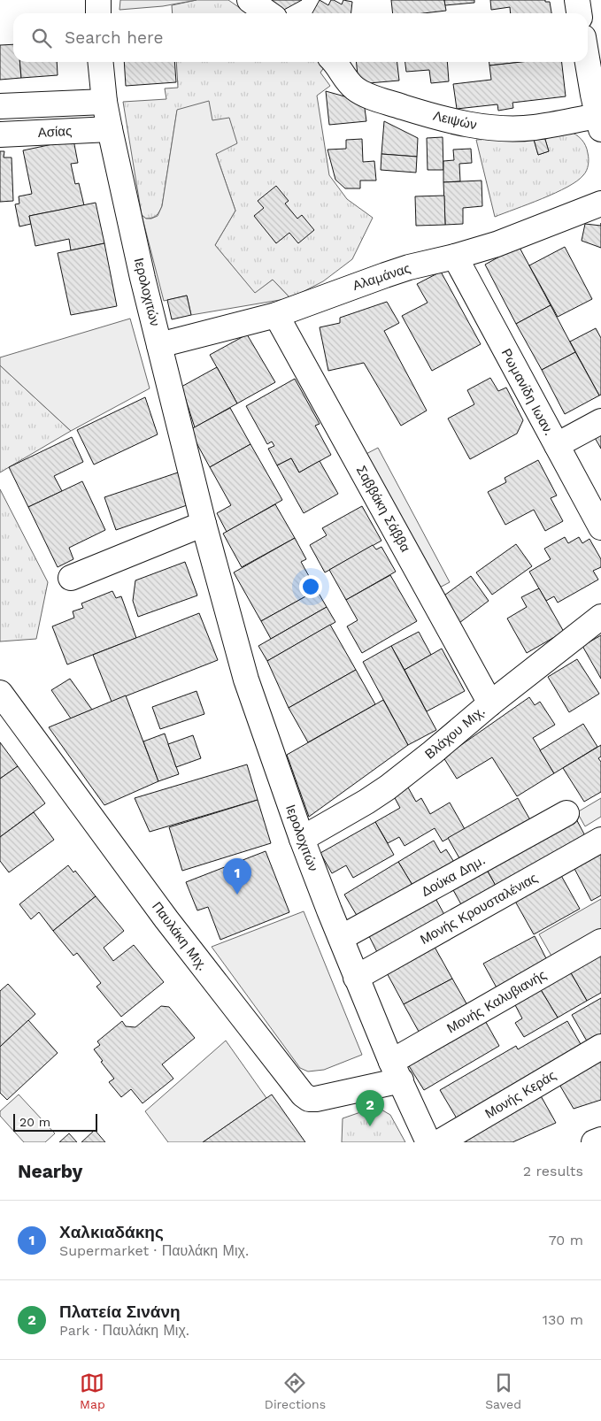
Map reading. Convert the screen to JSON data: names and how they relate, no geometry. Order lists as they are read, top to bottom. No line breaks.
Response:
{"streets":{"street":["Λειψών","Ασίας","Αλαμάνας","Ιερολοχιτών","Ρωμανίδη Ιωαν.","Σαββάκη Σάββα","Βλάχου Μιχ.","Δούκα Δημ.","Μονής Κρουσταλένιας","Παυλάκη Μιχ.","Μονής Καλυβιανής","Μονής Κεράς"]},"crossings":[["Ασίας","Ιερολοχιτών"],["Αλαμάνας","Ιερολοχιτών"],["Αλαμάνας","Ρωμανίδη Ιωαν."],["Αλαμάνας","Σαββάκη Σάββα"],["Ιερολοχιτών","Βλάχου Μιχ."],["Ιερολοχιτών","Δούκα Δημ."],["Ιερολοχιτών","Μονής Κρουσταλένιας"],["Ιερολοχιτών","Παυλάκη Μιχ."],["Ιερολοχιτών","Μονής Καλυβιανής"],["Σαββάκη Σάββα","Βλάχου Μιχ."],["Παυλάκη Μιχ.","Μονής Καλυβιανής"]],"scale_bar":"20 m","page":{"search":"Search here","pins":["1","2"],"scale":"20 m","heading":["Nearby","2 results"],"list":[{"mark":"1","name":"Χαλκιαδάκης","note":"Supermarket · Παυλάκη Μιχ.","value":"70 m"},{"mark":"2","name":"Πλατεία Σινάνη","note":"Park · Παυλάκη Μιχ.","value":"130 m"}],"nav":["Map","Directions","Saved"]}}
